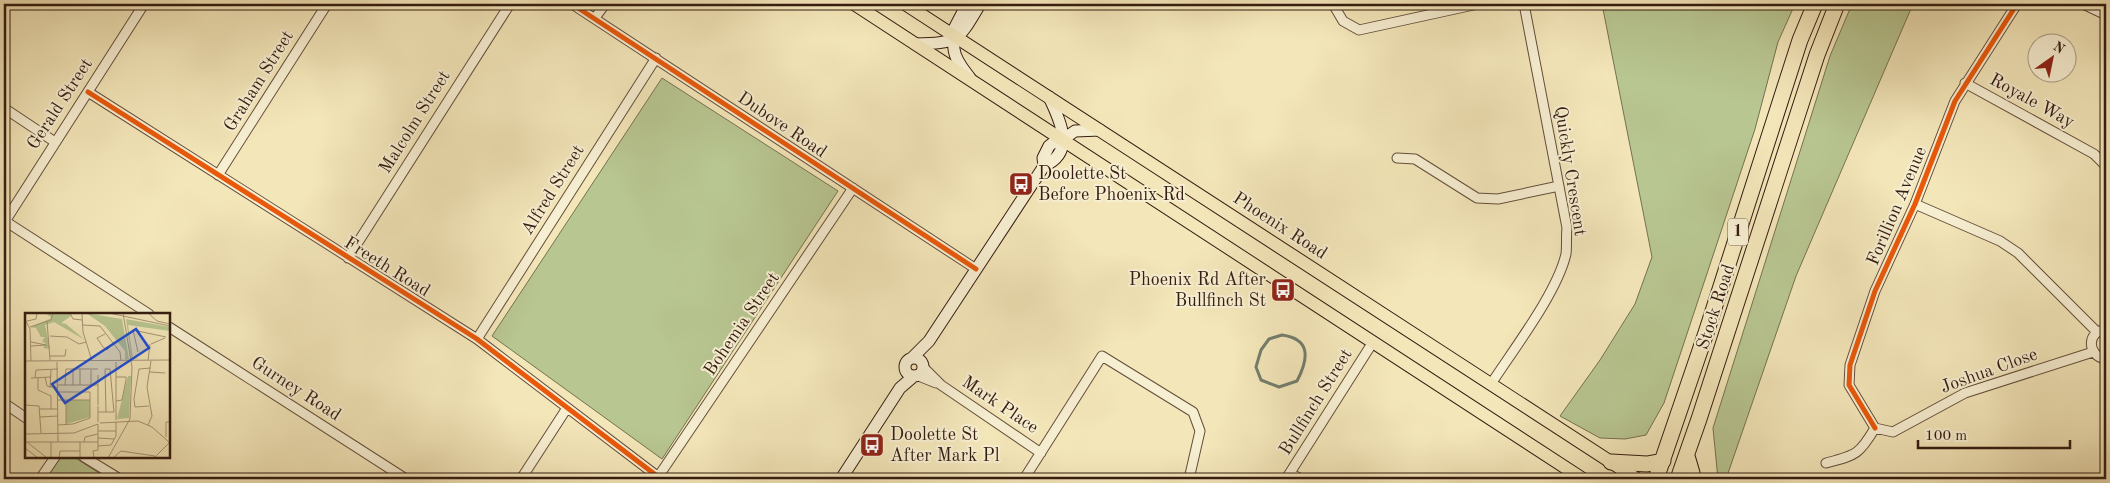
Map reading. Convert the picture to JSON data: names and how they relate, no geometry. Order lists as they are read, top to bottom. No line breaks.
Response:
{"streets":{"highway":["1","Stock Road"],"main road":["Phoenix Road"],"street":["Graham Street","Royale Way","Gerald Street","Malcolm Street","Dubove Road","Quickly Crescent","Alfred Street","Forillion Avenue","Freeth Road","Bohemia Street","Joshua Close","Gurney Road","Bullfinch Street","Mark Place"]},"crossings":[["Graham Street","Freeth Road"],["Royale Way","Forillion Avenue"],["Gerald Street","Freeth Road"],["Malcolm Street","Freeth Road"],["Dubove Road","Alfred Street"],["Dubove Road","Bohemia Street"],["Quickly Crescent","Phoenix Road"],["Alfred Street","Freeth Road"],["Forillion Avenue","Joshua Close"],["Freeth Road","Bohemia Street"]],"places":{"bus stop":["Doolette St Before Phoenix Rd","Phoenix Rd After Bullfinch St","Doolette St After Mark Pl"]},"scale_bar":"100 m","north":"top right"}
